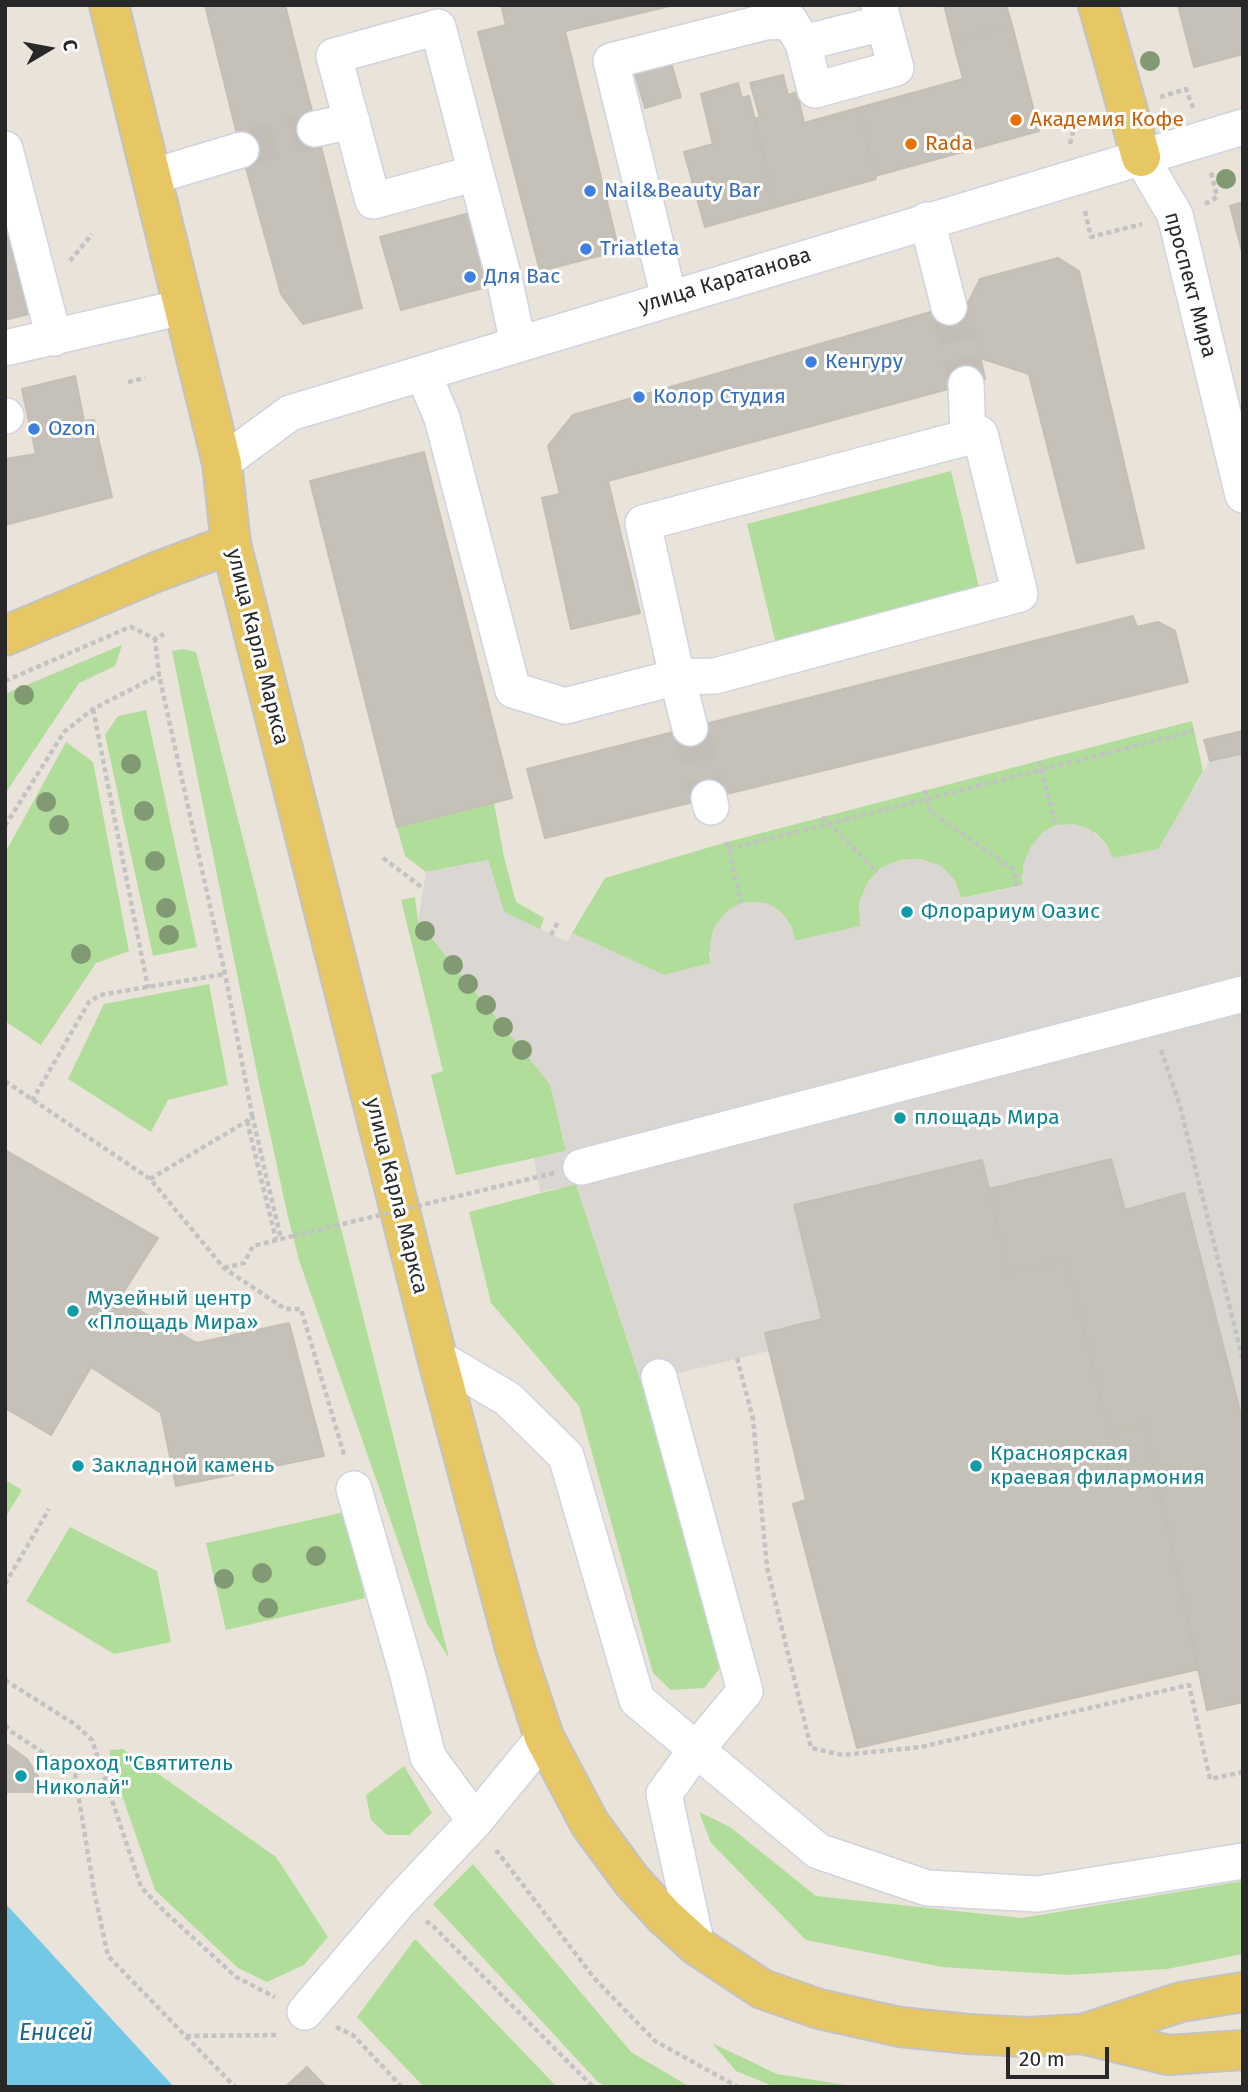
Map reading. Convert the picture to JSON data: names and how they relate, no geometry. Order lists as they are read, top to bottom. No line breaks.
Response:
{"streets":{"main road":["проспект Мира","улица Карла Маркса"],"street":["улица Каратанова"]},"crossings":[["улица Каратанова","проспект Мира"],["улица Каратанова","улица Карла Маркса"]],"water":["Енисей"],"places":["Академия Кофе","Rada","Nail&Beauty Bar","Triatleta","Для Вас","Кенгуру","Колор Студия","Ozon","Флорариум Оазис","площадь Мира","Музейный центр «Площадь Мира»","Закладной камень","Красноярская краевая филармония","Пароход \"Святитель Николай\""],"scale_bar":"20 m","north":"right"}
